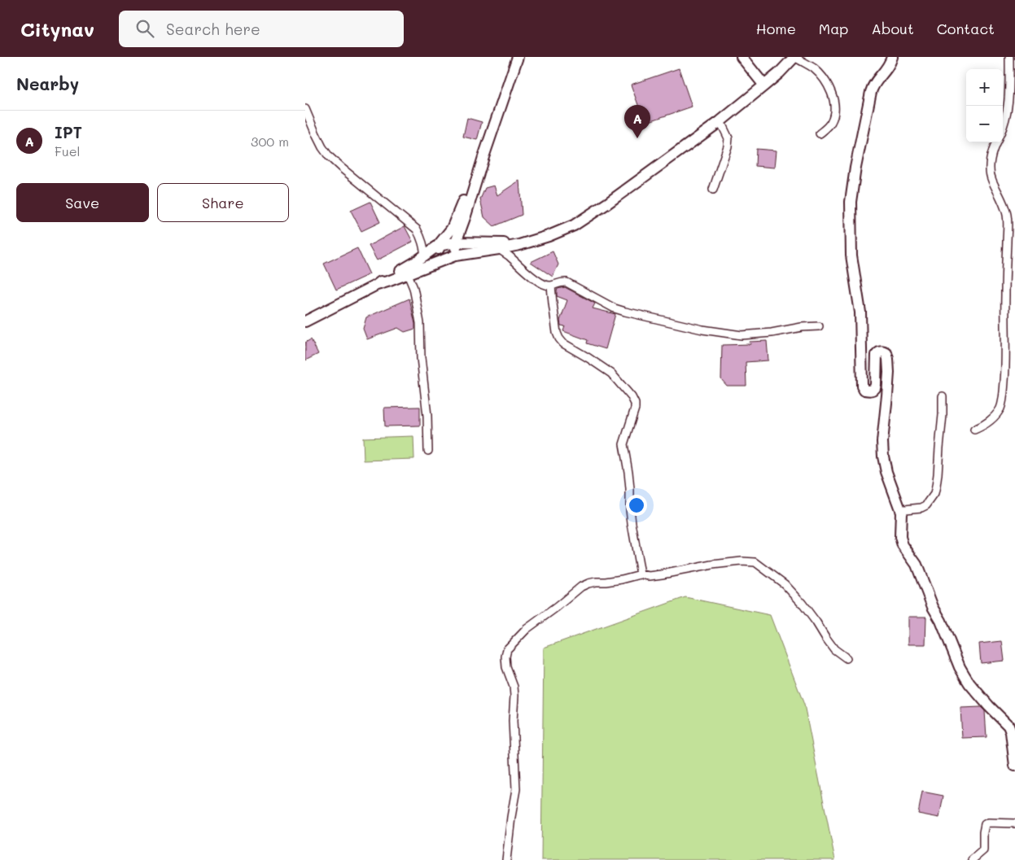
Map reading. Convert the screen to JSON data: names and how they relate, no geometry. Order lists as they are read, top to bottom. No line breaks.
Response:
{"page":{"header":"Citynav","search":"Search here","nav":["Home","Map","About","Contact"],"heading":"Nearby","map_buttons":["+","−"],"pins":"A","list":[{"mark":"A","name":"IPT","note":"Fuel","value":"300 m"}],"buttons":["Save","Share"]}}
